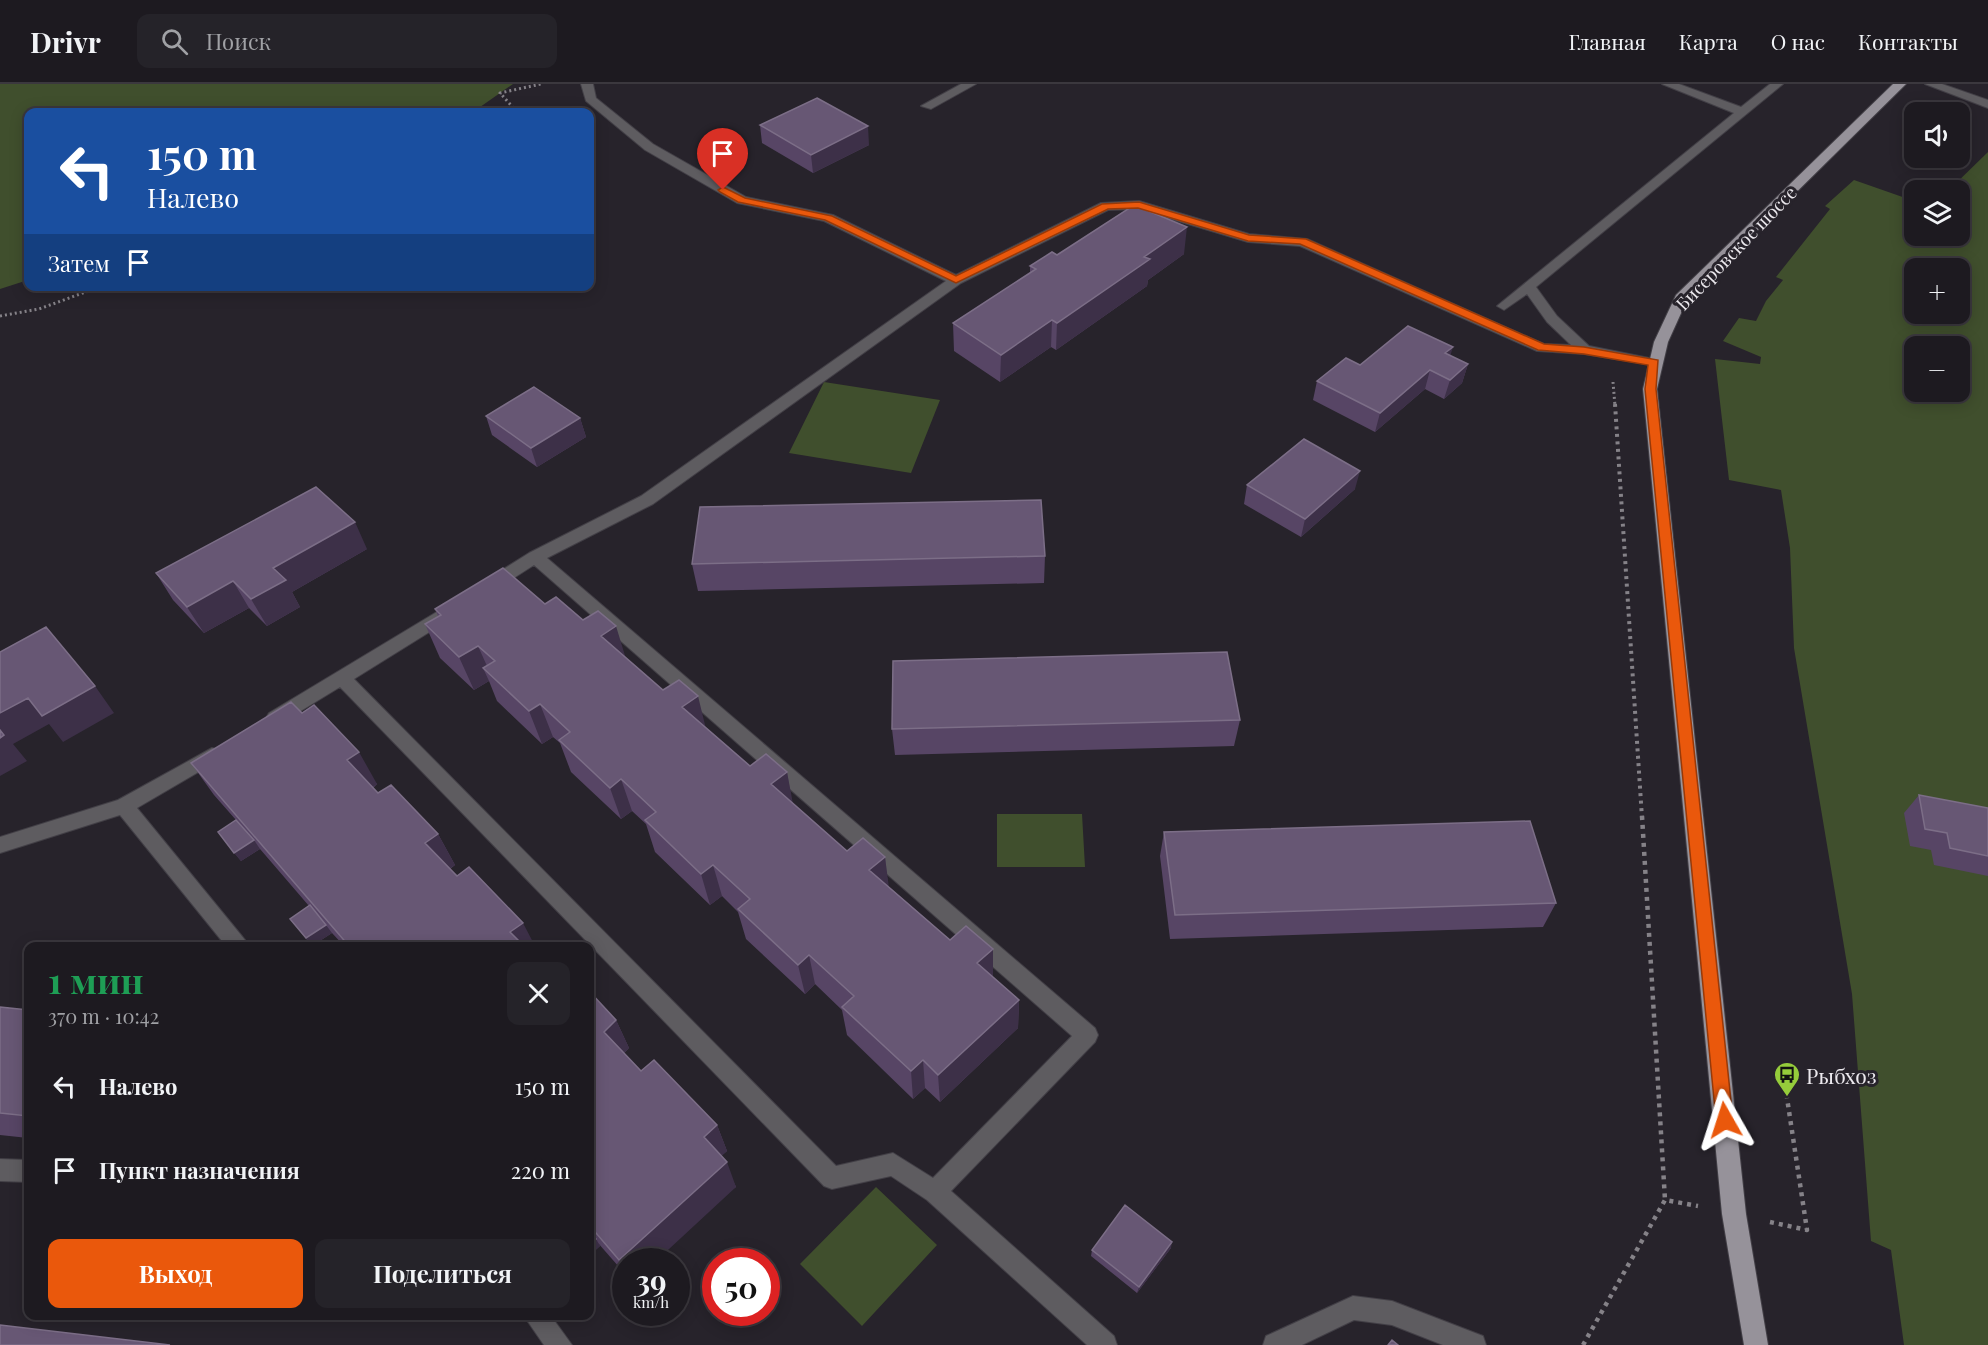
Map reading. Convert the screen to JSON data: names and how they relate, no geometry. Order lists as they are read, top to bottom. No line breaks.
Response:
{"streets":{"main road":["Бисеровское шоссе"]},"places":{"bus stop":["Рыбхоз"]},"page":{"header":"Drivr","search":"Поиск","nav":["Главная","Карта","О нас","Контакты"],"map_buttons":["+","−"],"turn":["150 m","Налево"],"then":"Затем","heading":["1 мин","370 m · 10:42"],"list":[{"name":"Налево","value":"150 m"},{"name":"Пункт назначения","value":"220 m"}],"buttons":["Выход","Поделиться"],"speed":"39 km/h","limit":"50"}}
